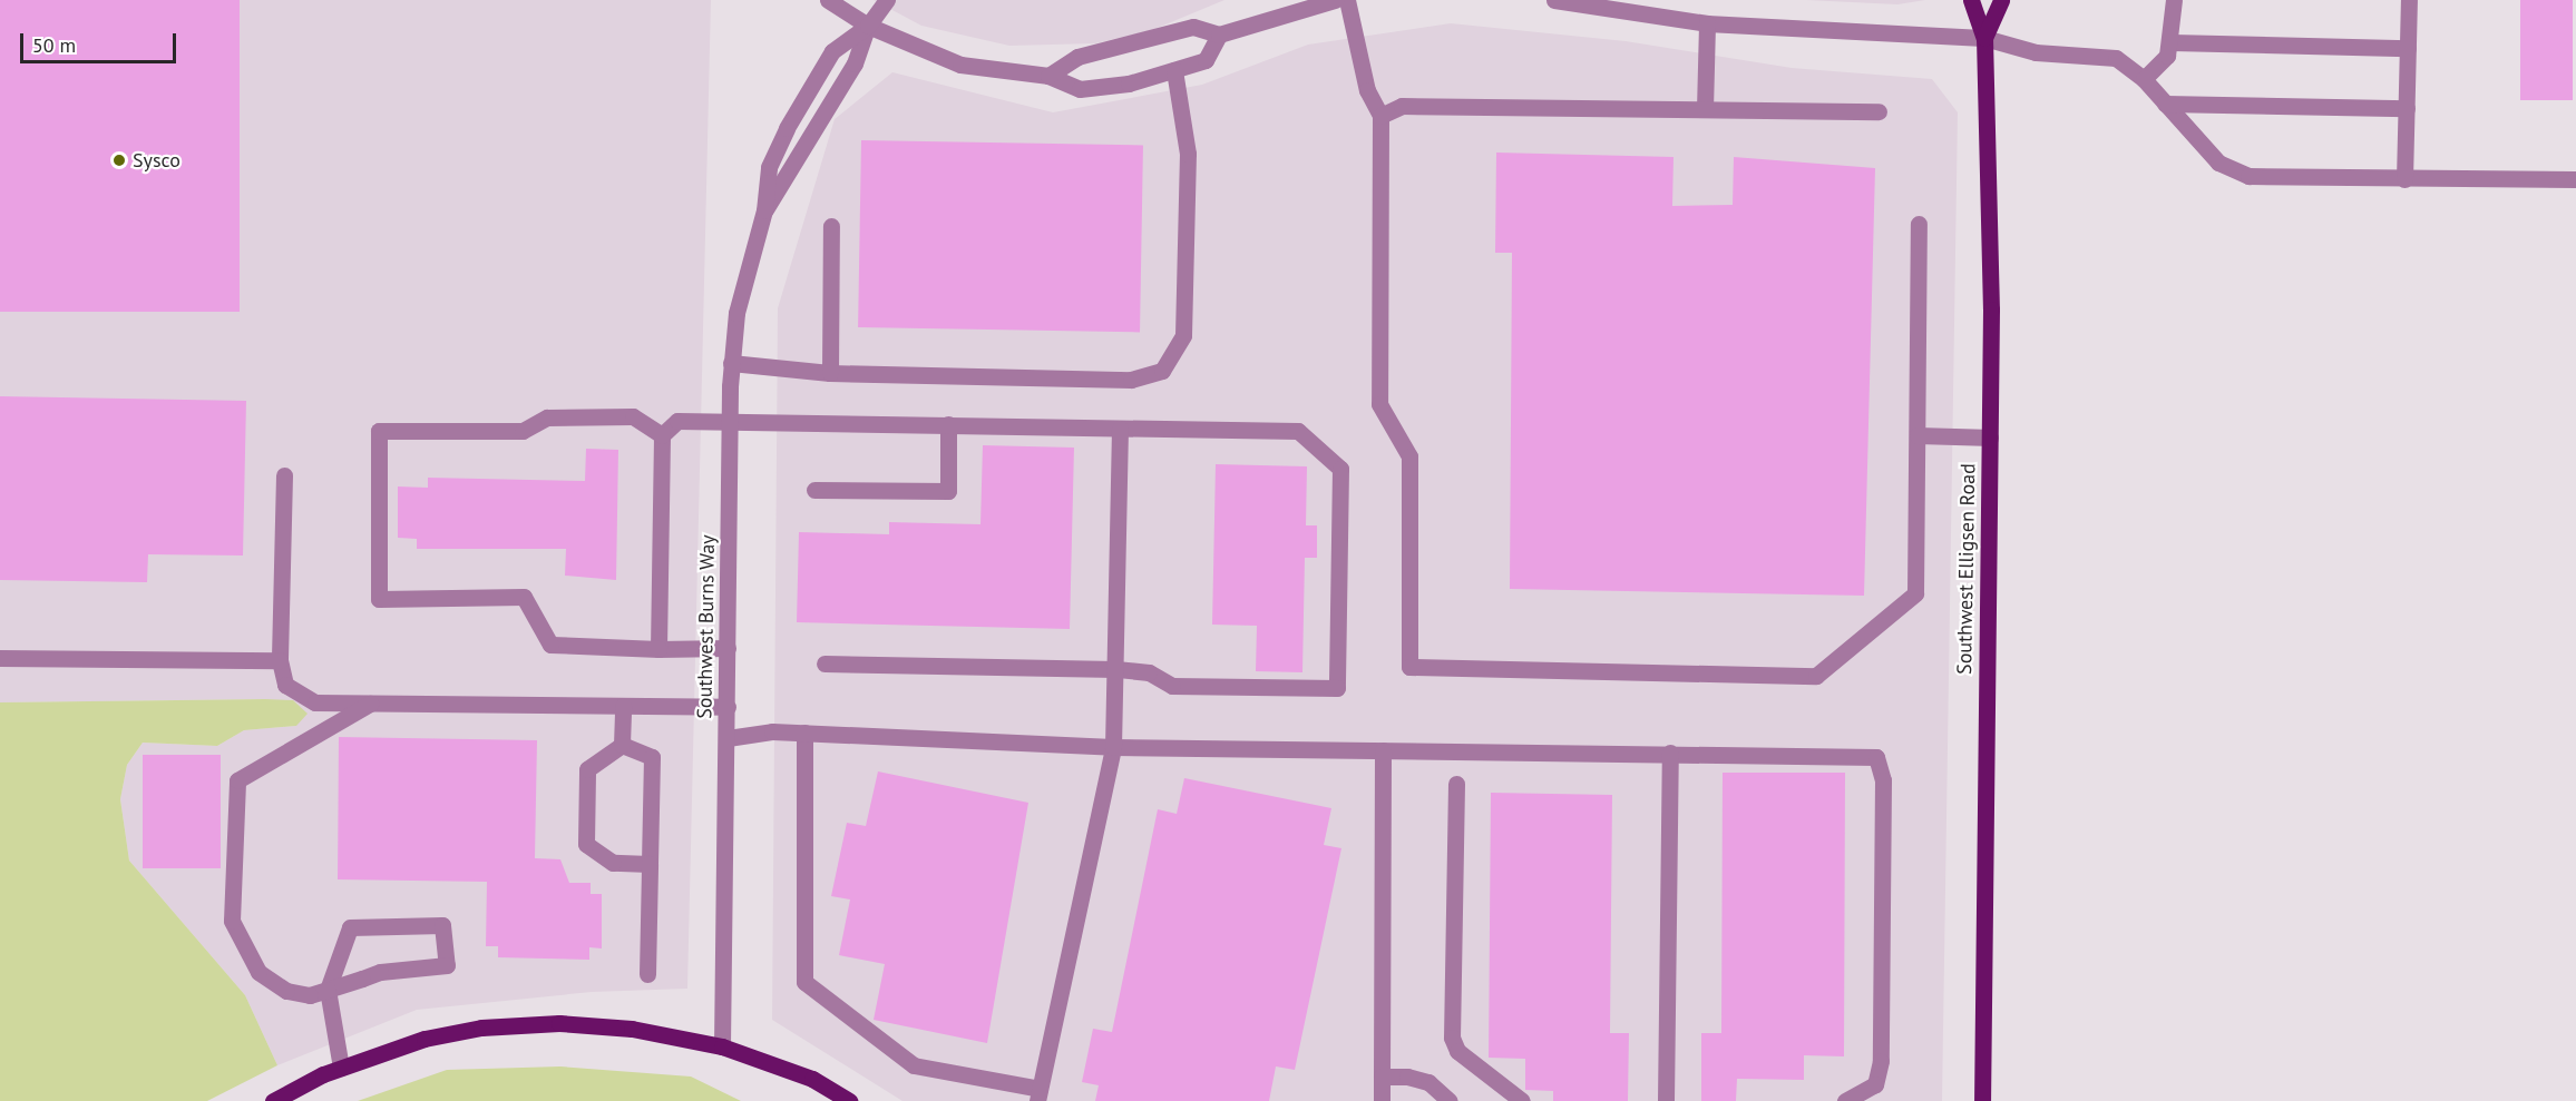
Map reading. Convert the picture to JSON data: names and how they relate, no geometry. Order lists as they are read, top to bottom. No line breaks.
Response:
{"streets":{"main road":["Southwest Elligsen Road"],"street":["Southwest Burns Way"]},"places":["Sysco"],"scale_bar":"50 m"}
